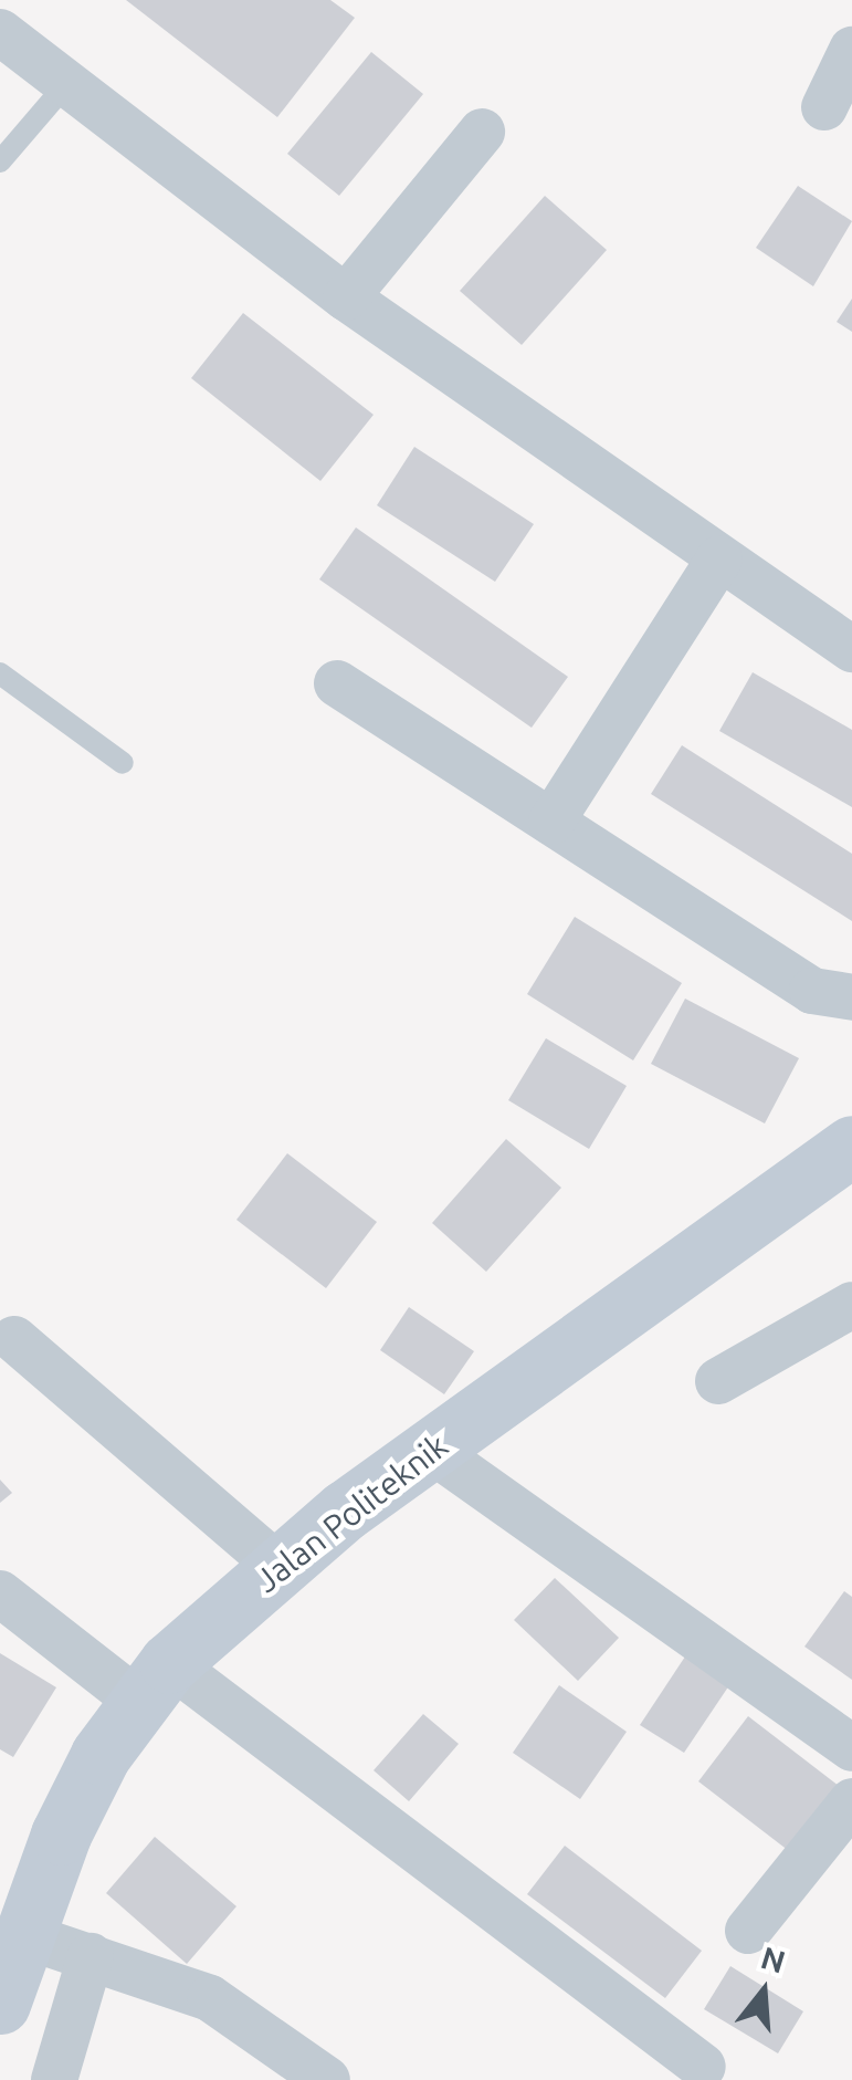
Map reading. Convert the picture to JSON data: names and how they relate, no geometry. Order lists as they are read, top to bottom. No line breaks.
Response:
{"streets":{"street":["Jalan Politeknik"]},"north":"top"}
